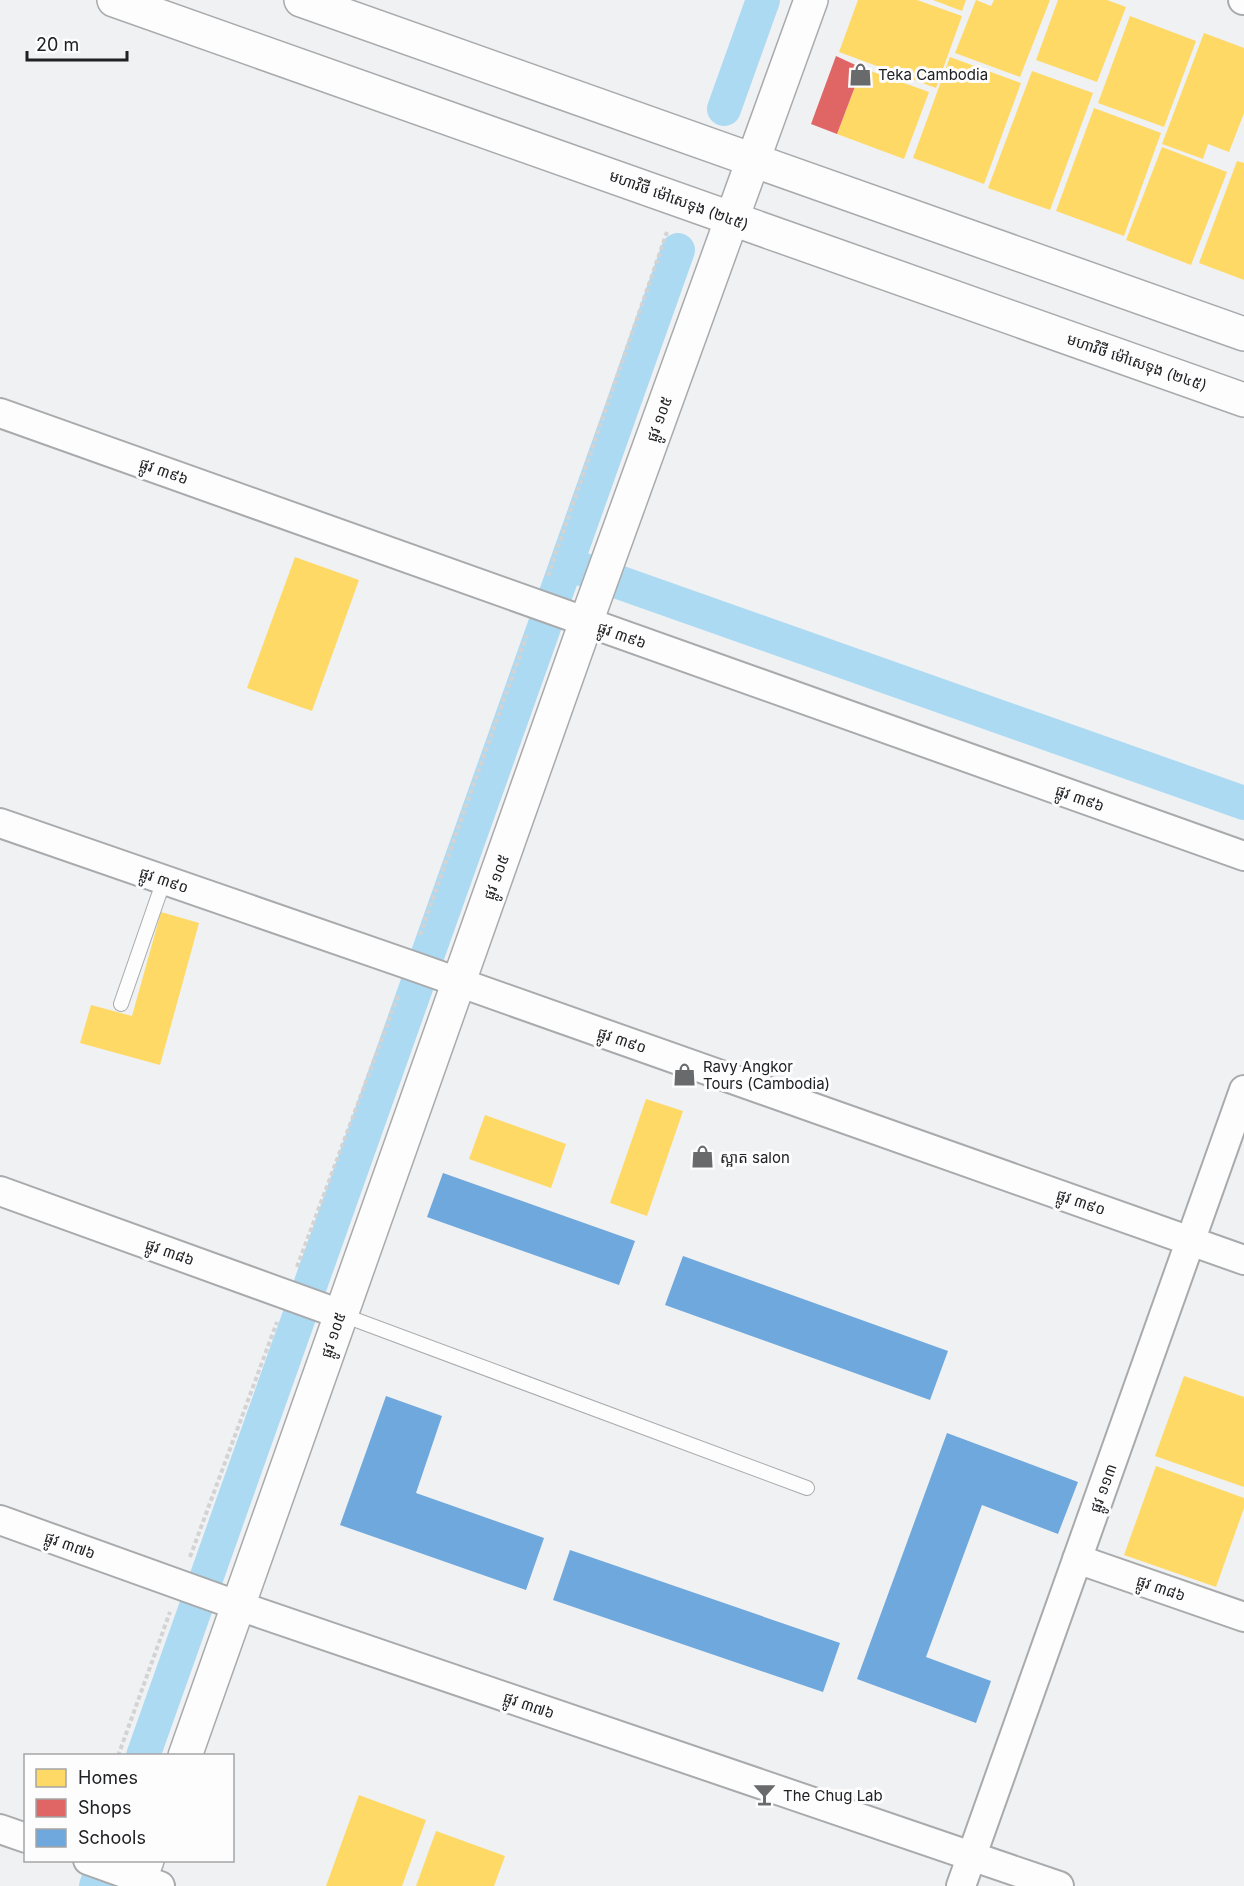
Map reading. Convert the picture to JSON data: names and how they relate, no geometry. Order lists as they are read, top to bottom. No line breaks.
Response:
{"streets":{"main road":["មហាវិថី ម៉ៅសេទុង (២៤៥)","ផ្លូវ ១០៥"],"street":["ផ្លូវ ៣៩៦","ផ្លូវ ៣៩០","ផ្លូវ ៣៨៦","ផ្លូវ ១១៣","ផ្លូវ ៣៧៦"]},"crossings":[["មហាវិថី ម៉ៅសេទុង (២៤៥)","ផ្លូវ ១០៥"],["ផ្លូវ ១០៥","ផ្លូវ ៣៩៦"],["ផ្លូវ ១០៥","ផ្លូវ ៣៩០"],["ផ្លូវ ១០៥","ផ្លូវ ៣៨៦"],["ផ្លូវ ១០៥","ផ្លូវ ៣៧៦"],["ផ្លូវ ៣៩០","ផ្លូវ ១១៣"],["ផ្លូវ ៣៨៦","ផ្លូវ ១១៣"],["ផ្លូវ ១១៣","ផ្លូវ ៣៧៦"]],"places":{"shop":["Teka Cambodia","Ravy Angkor Tours (Cambodia)","ស្អាត salon"],"bar":["The Chug Lab"]},"legend":["Homes","Shops","Schools"],"scale_bar":"20 m"}
